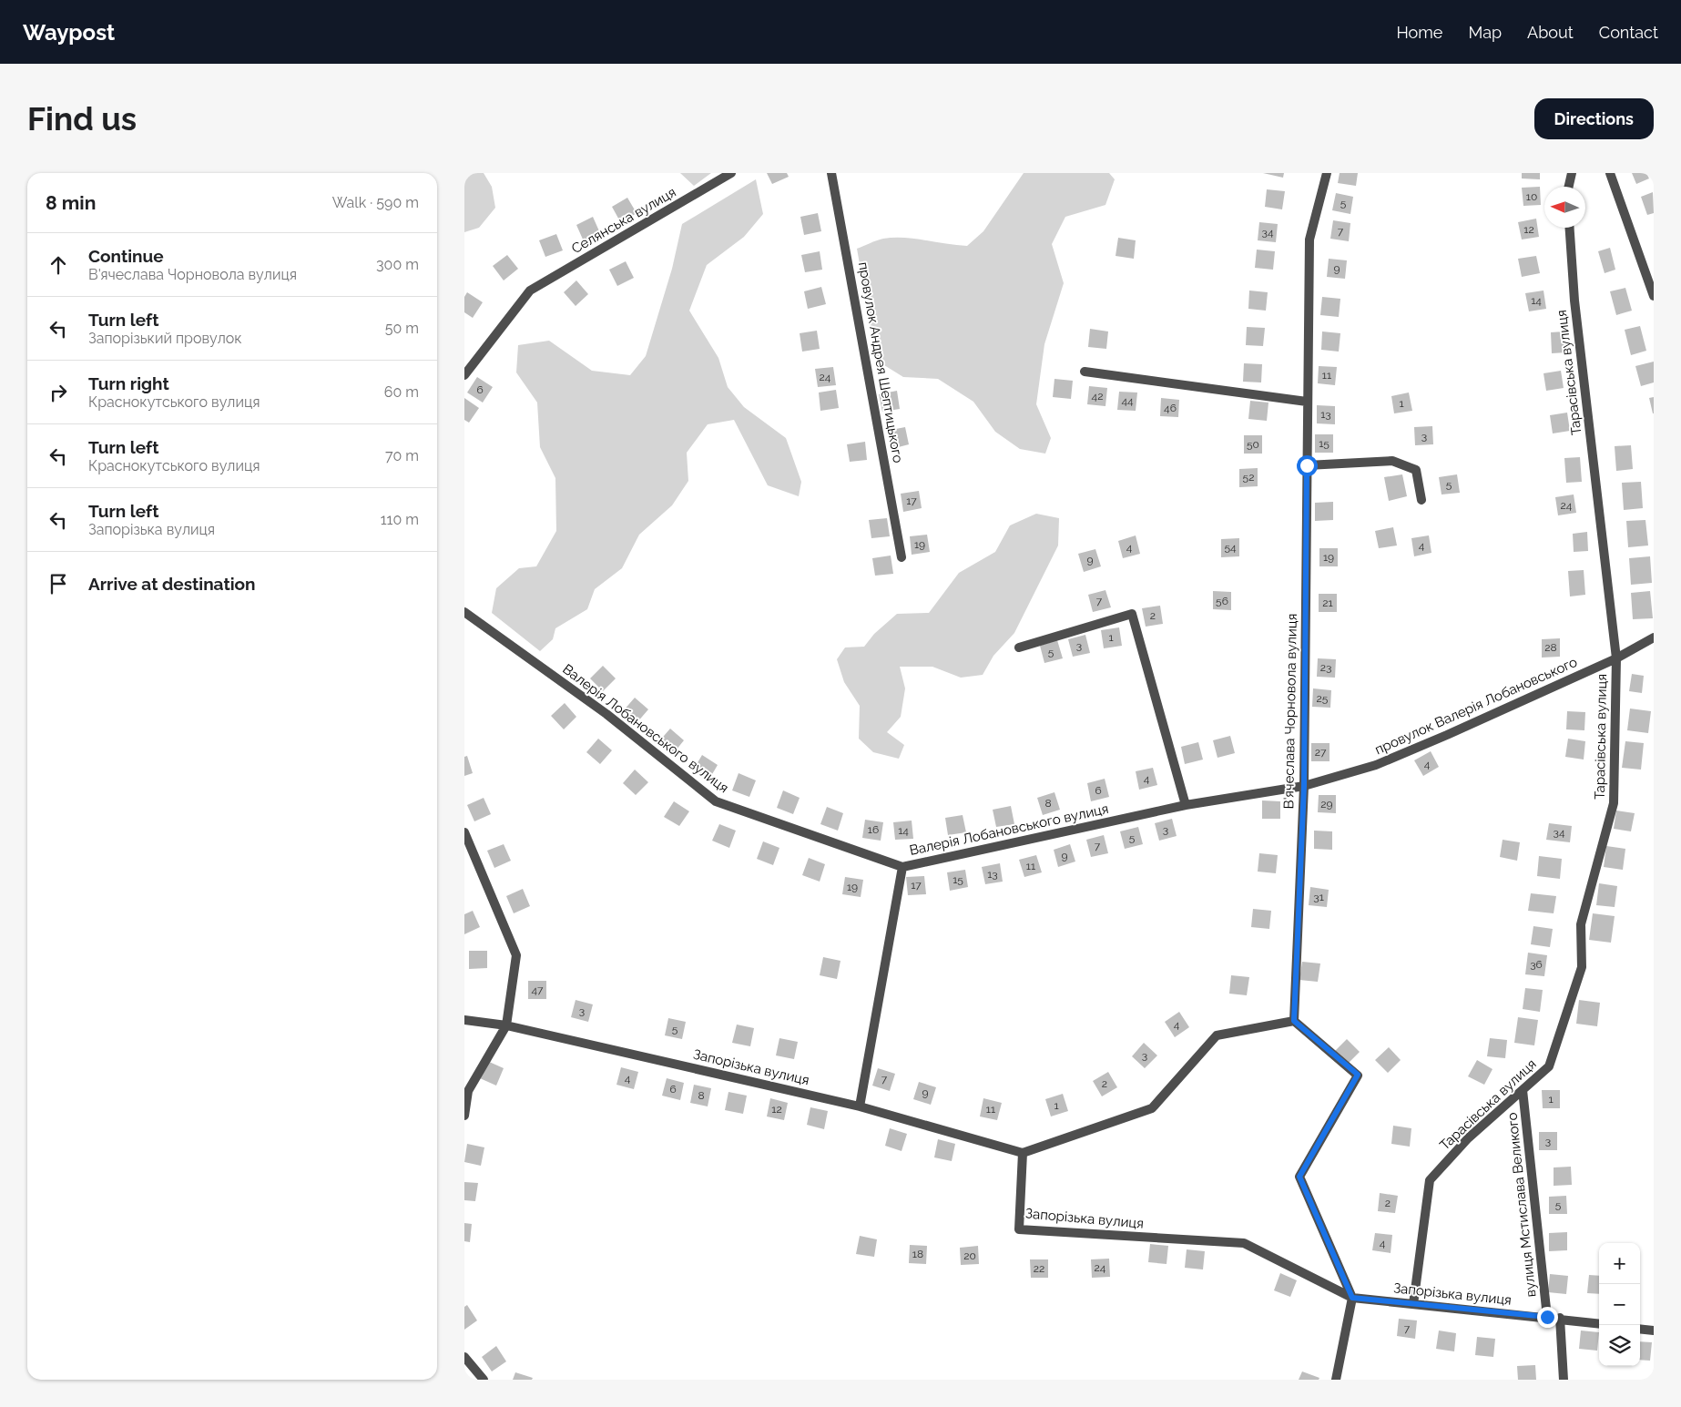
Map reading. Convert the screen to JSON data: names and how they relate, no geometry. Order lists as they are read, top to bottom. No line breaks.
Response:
{"streets":{"street":["Селянська вулиця","провулок Андрея Шептицького","Тарасівська вулиця","провулок Валерія Лобановського","В'ячеслава Чорновола вулиця","Валерія Лобановського вулиця","Запорізька вулиця","вулиця Мстислава Великого"]},"crossings":[["Тарасівська вулиця","провулок Валерія Лобановського"],["Тарасівська вулиця","Запорізька вулиця"],["Тарасівська вулиця","вулиця Мстислава Великого"],["провулок Валерія Лобановського","В'ячеслава Чорновола вулиця"],["провулок Валерія Лобановського","Валерія Лобановського вулиця"],["В'ячеслава Чорновола вулиця","Валерія Лобановського вулиця"],["Запорізька вулиця","вулиця Мстислава Великого"]],"house_numbers":["10","5","12","7","34","9","14","11","24","6","42","44","1","46","13","3","15","50","52","5","17","24","19","4","4","54","19","9","7","56","21","2","1","3","28","5","23","25","27","4","4","6","8","29","16","3","14","34","5","7","9","11","13","15","17","19","31","36","47","3","4","5","3","4","7","2","6","9","8","1","1","12","11","3","2","5","4","18","20","24","22","7"],"north":"left","page":{"header":"Waypost","nav":["Home","Map","About","Contact"],"buttons":"Directions","title":"Find us","heading":["8 min","Walk · 590 m"],"list":[["Continue","В'ячеслава Чорновола вулиця","300 m"],["Turn left","Запорізький провулок","50 m"],["Turn right","Краснокутського вулиця","60 m"],["Turn left","Краснокутського вулиця","70 m"],["Turn left","Запорізька вулиця","110 m"],"Arrive at destination"],"map_buttons":["+","−"]}}
